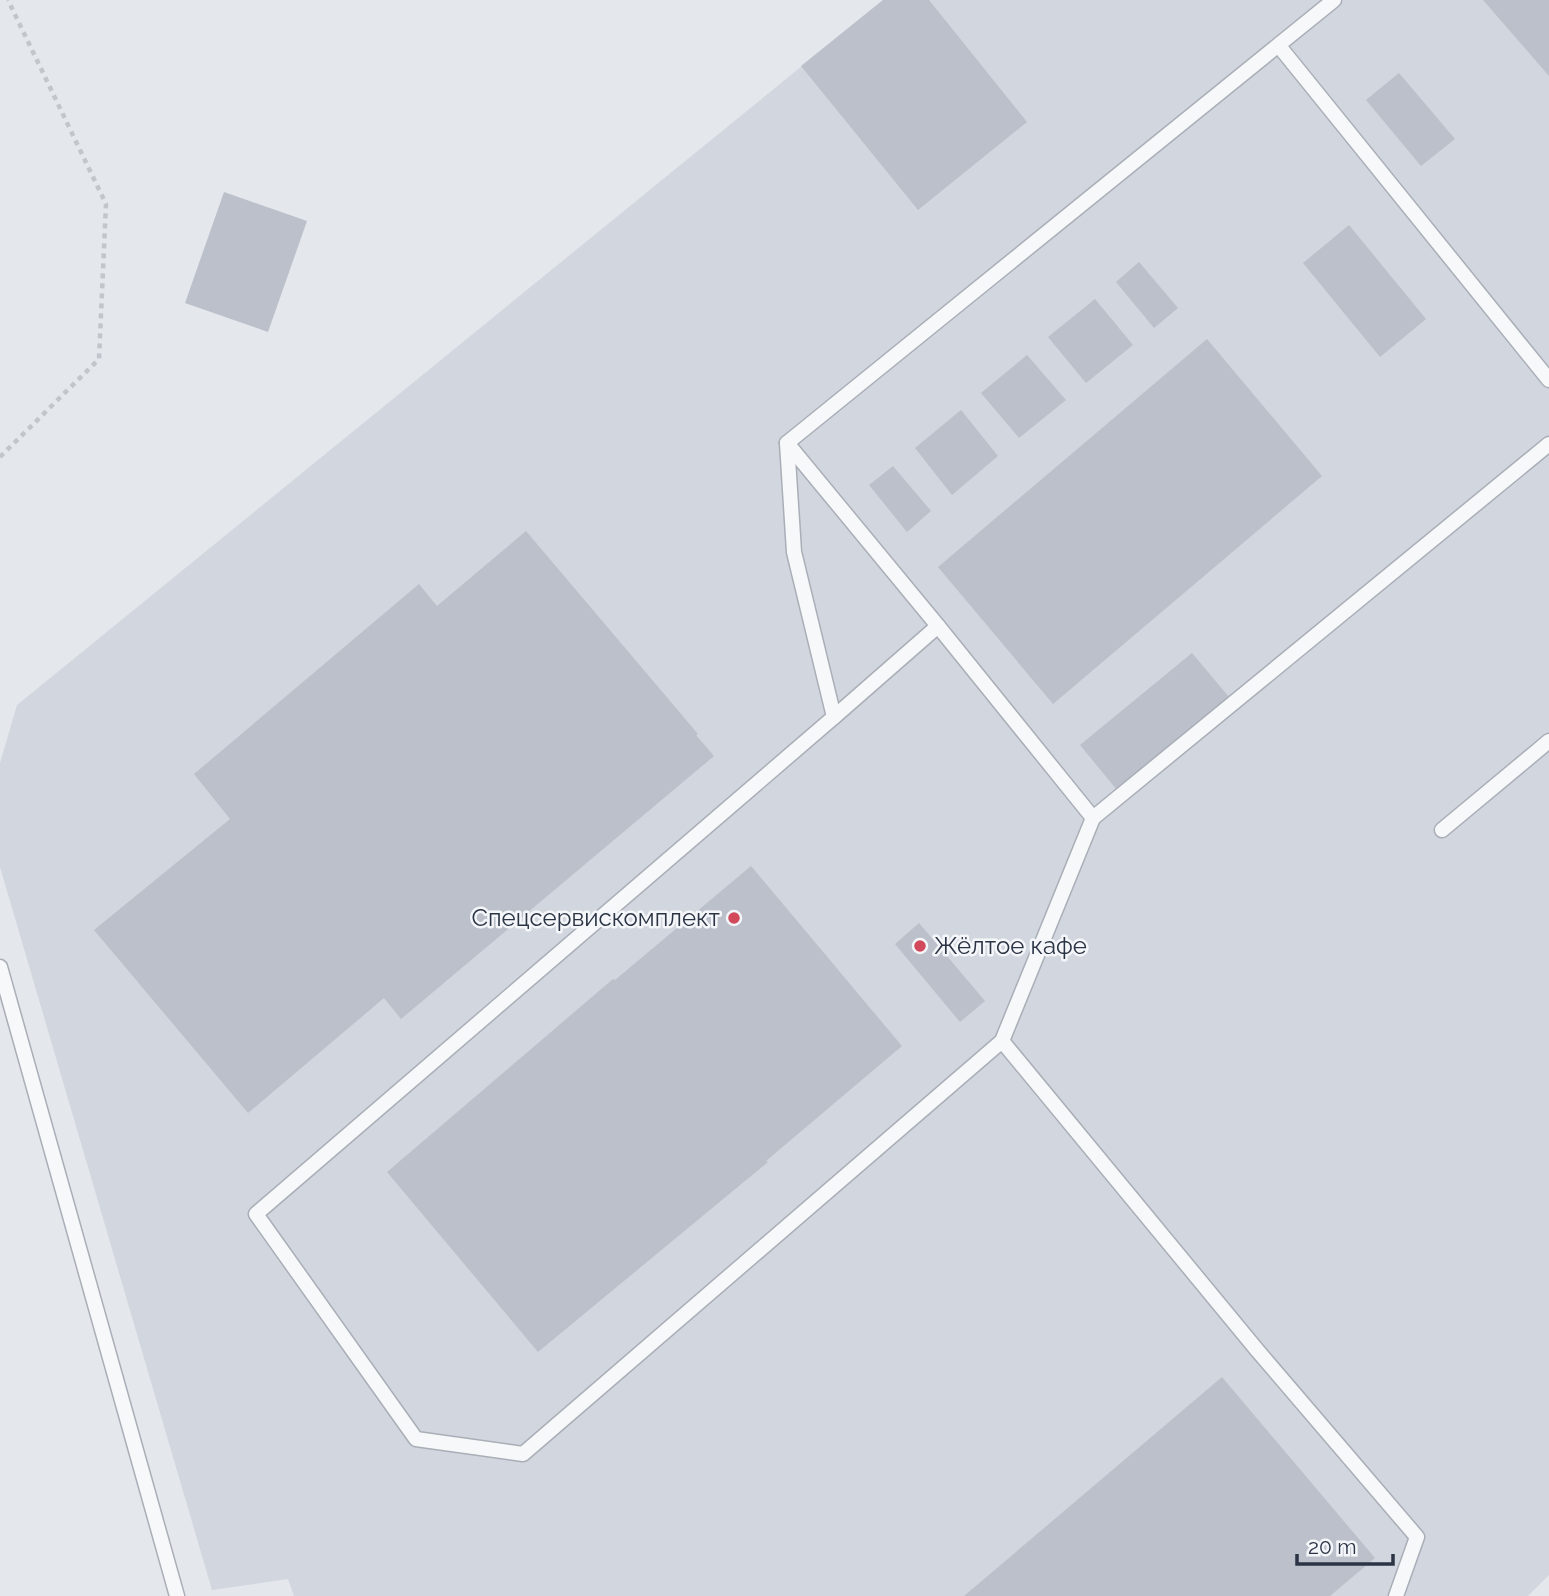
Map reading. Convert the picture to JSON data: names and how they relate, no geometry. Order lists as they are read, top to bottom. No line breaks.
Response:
{"places":["Спецсервискомплект","Жёлтое кафе"],"scale_bar":"20 m"}
